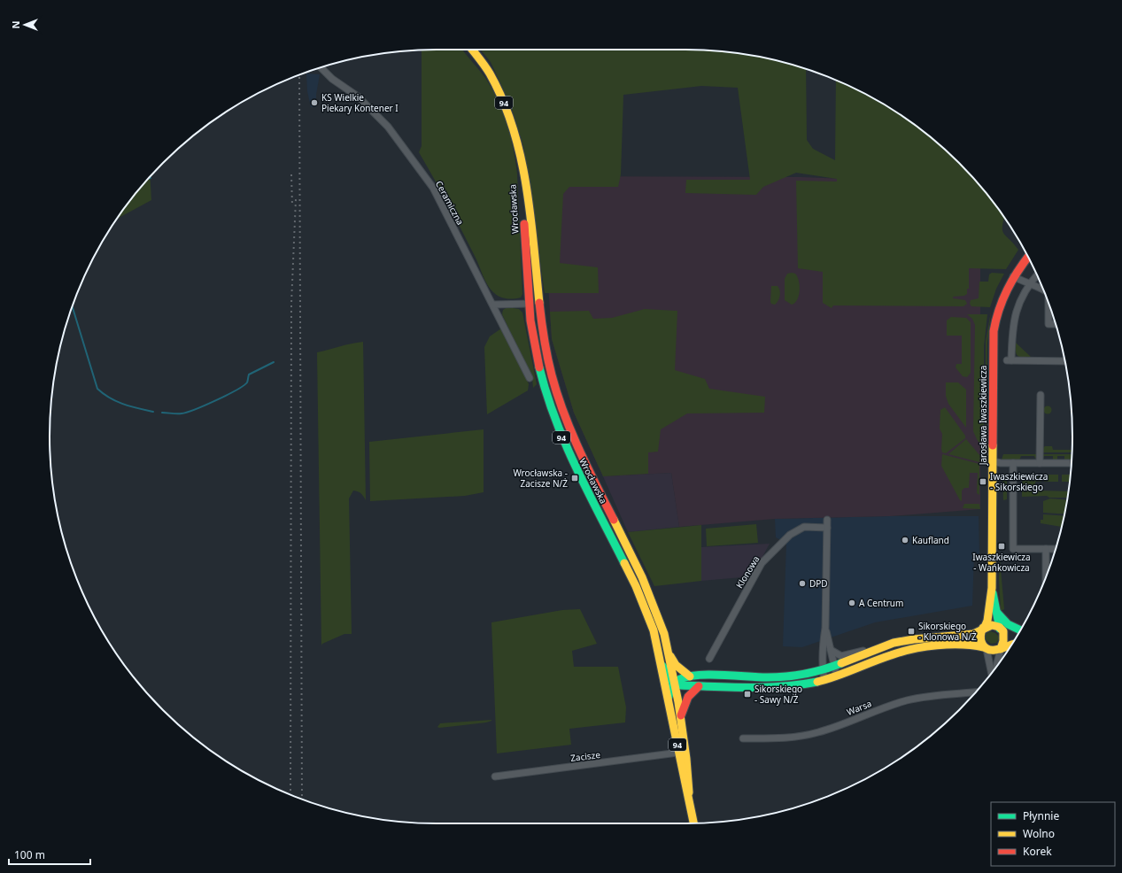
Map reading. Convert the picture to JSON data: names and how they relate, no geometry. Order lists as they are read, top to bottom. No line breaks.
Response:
{"streets":{"main road":["94","Wrocławska","Jarosława Iwaszkiewicza"],"street":["Ceramiczna","Klonowa","Warsa","Zacisze"]},"crossings":[["Wrocławska","Zacisze"]],"places":{"other":["KS Wielkie Piekary Kontener I","Kaufland","DPD","A Centrum"],"transit":["Wrocławska - Zacisze N/Ż","Iwaszkiewicza - Sikorskiego","Iwaszkiewicza - Wańkowicza","Sikorskiego - Klonowa N/Ż","Sikorskiego - Sawy N/Ż"]},"legend":["Płynnie","Wolno","Korek"],"scale_bar":"100 m","north":"left"}
